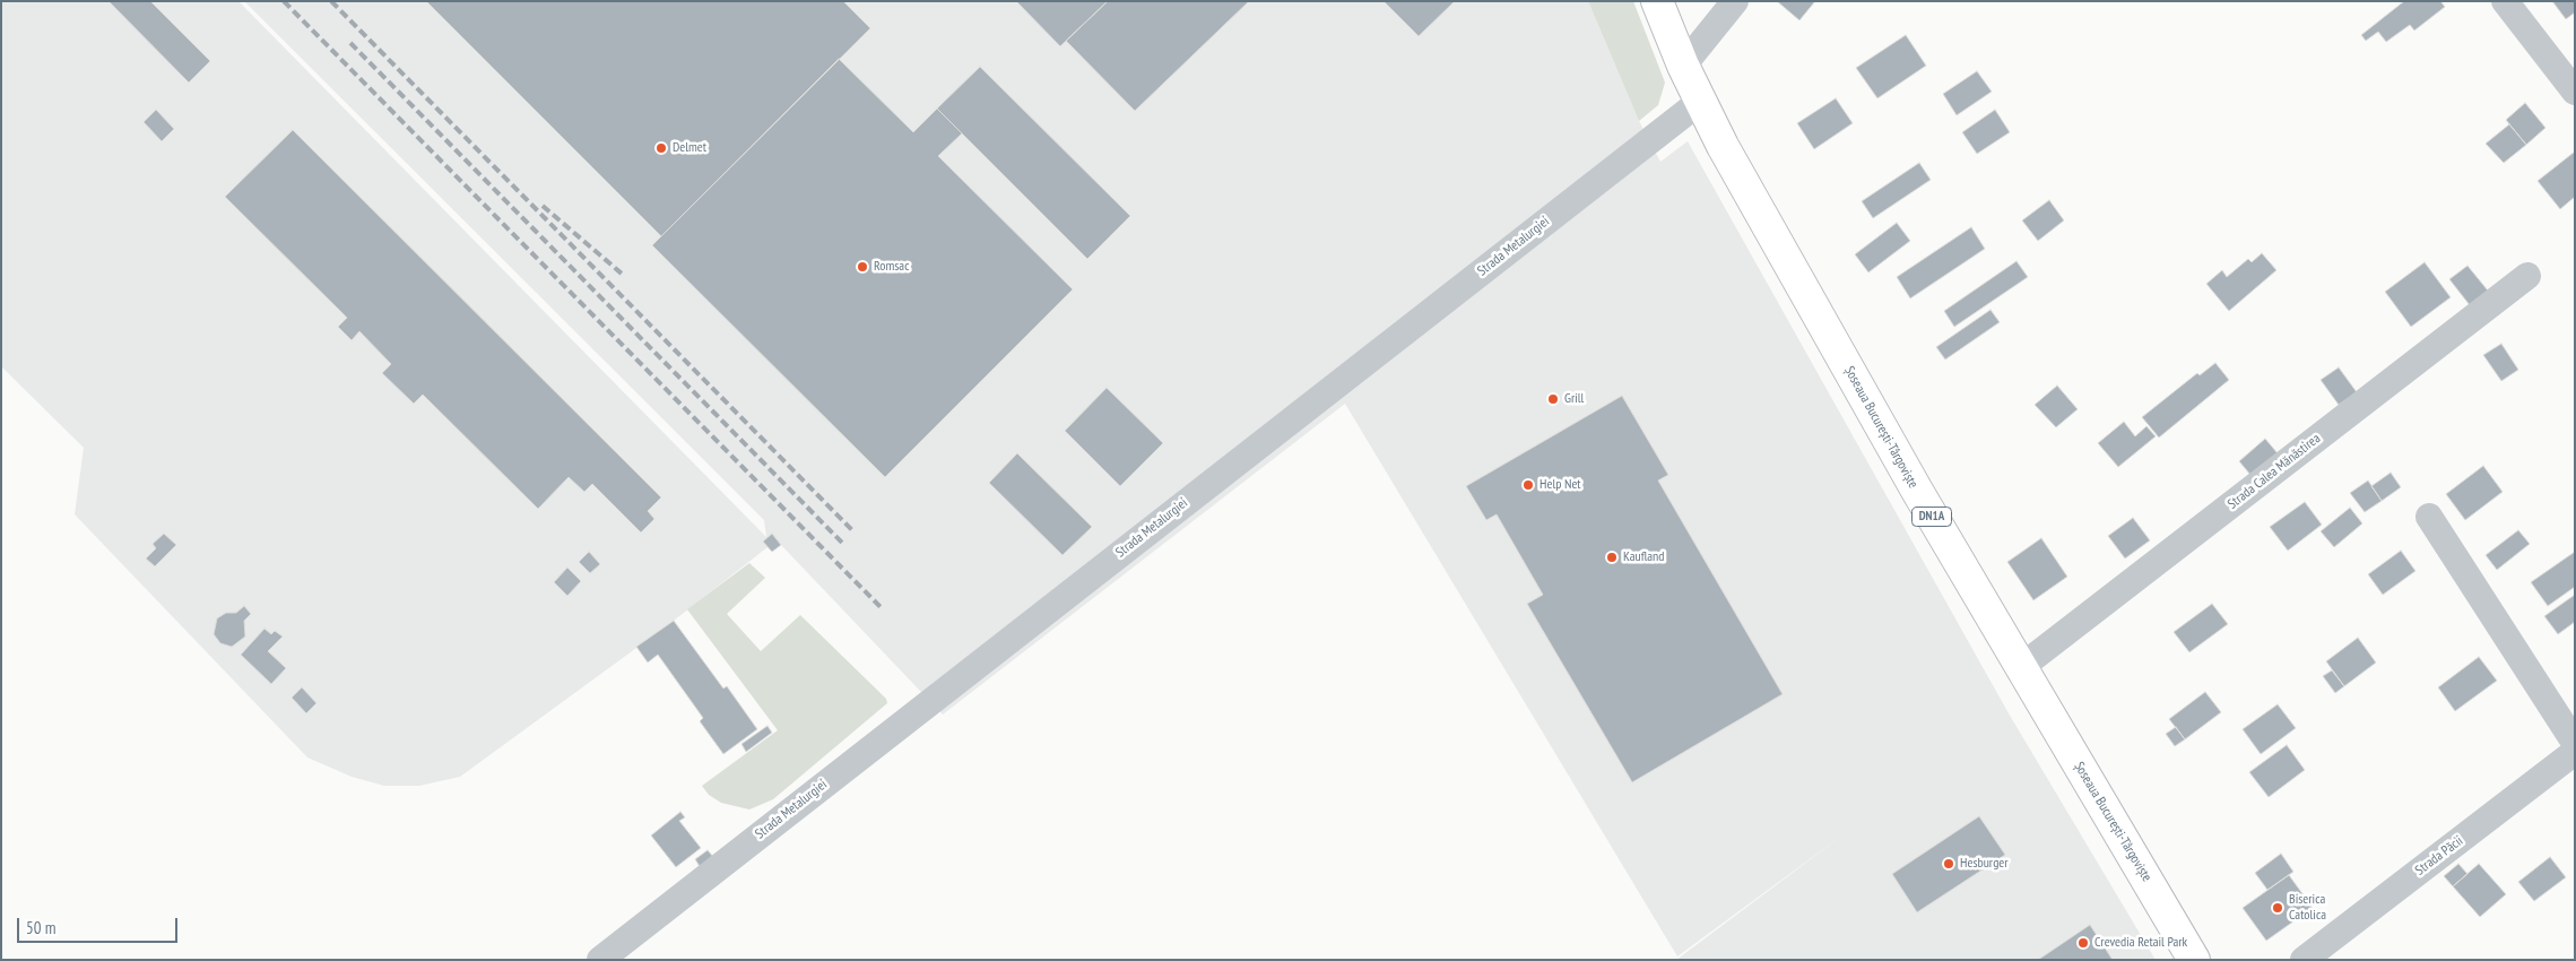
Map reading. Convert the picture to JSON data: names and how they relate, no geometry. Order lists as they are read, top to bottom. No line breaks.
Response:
{"streets":{"main road":["Șoseaua București-Târgoviște","DN1A"],"street":["Strada Metalurgiei","Strada Calea Mănăstirea","Strada Păcii"]},"crossings":[["Strada Metalurgiei","Șoseaua București-Târgoviște"],["Șoseaua București-Târgoviște","Strada Calea Mănăstirea"]],"places":["Delmet","Romsac","Grill","Help Net","Kaufland","Hesburger","Biserica Catolica","Crevedia Retail Park"],"scale_bar":"50 m"}
